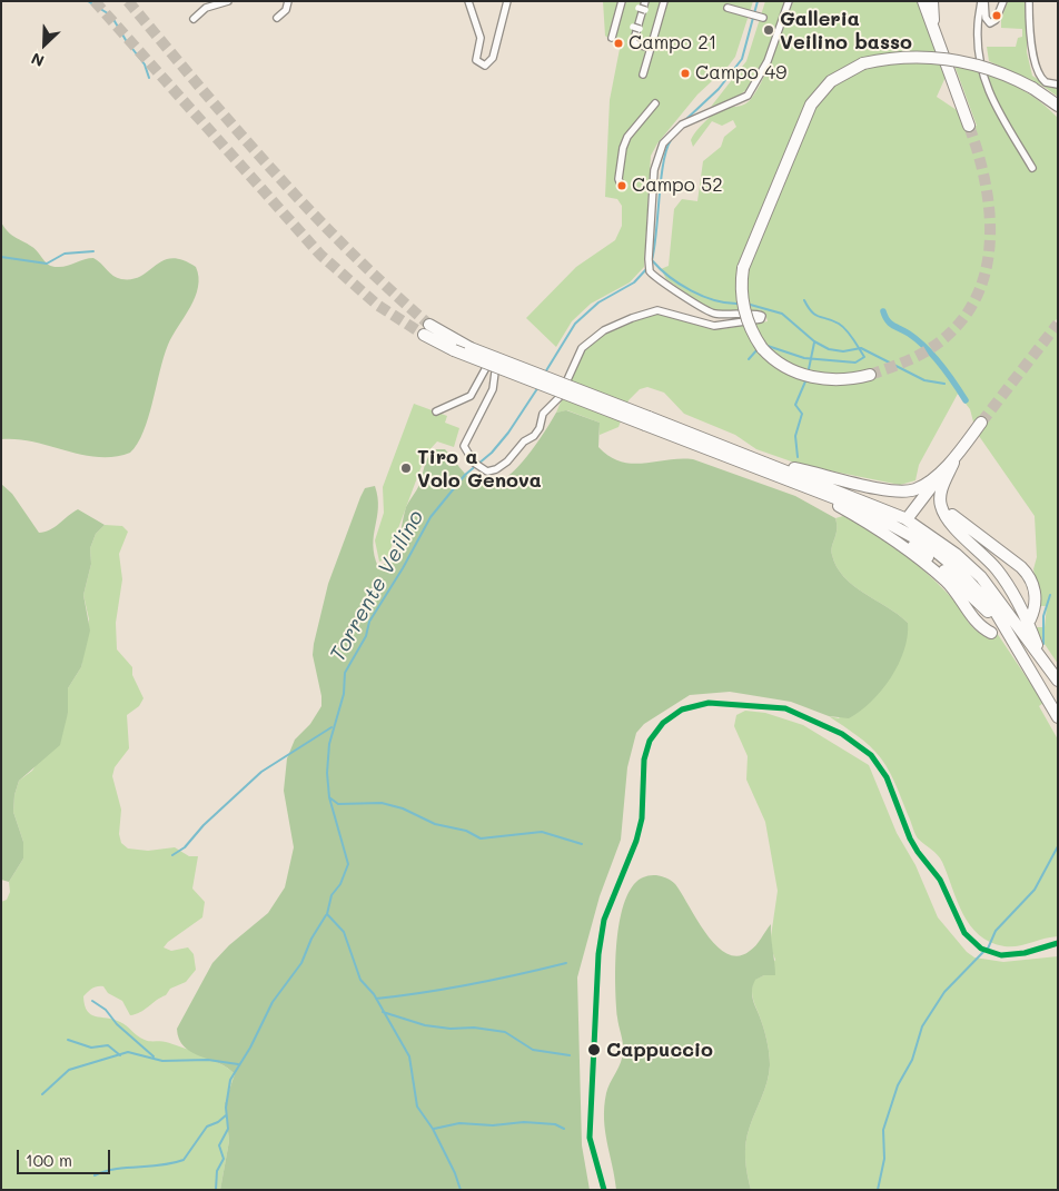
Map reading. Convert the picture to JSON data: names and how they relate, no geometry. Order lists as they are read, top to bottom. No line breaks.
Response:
{"water":["Torrente Veilino"],"places":["Galleria Veilino basso","Campo 21","Campo 49","Campo 52","Tiro a Volo Genova","Cappuccio"],"scale_bar":"100 m","north":"bottom left"}
